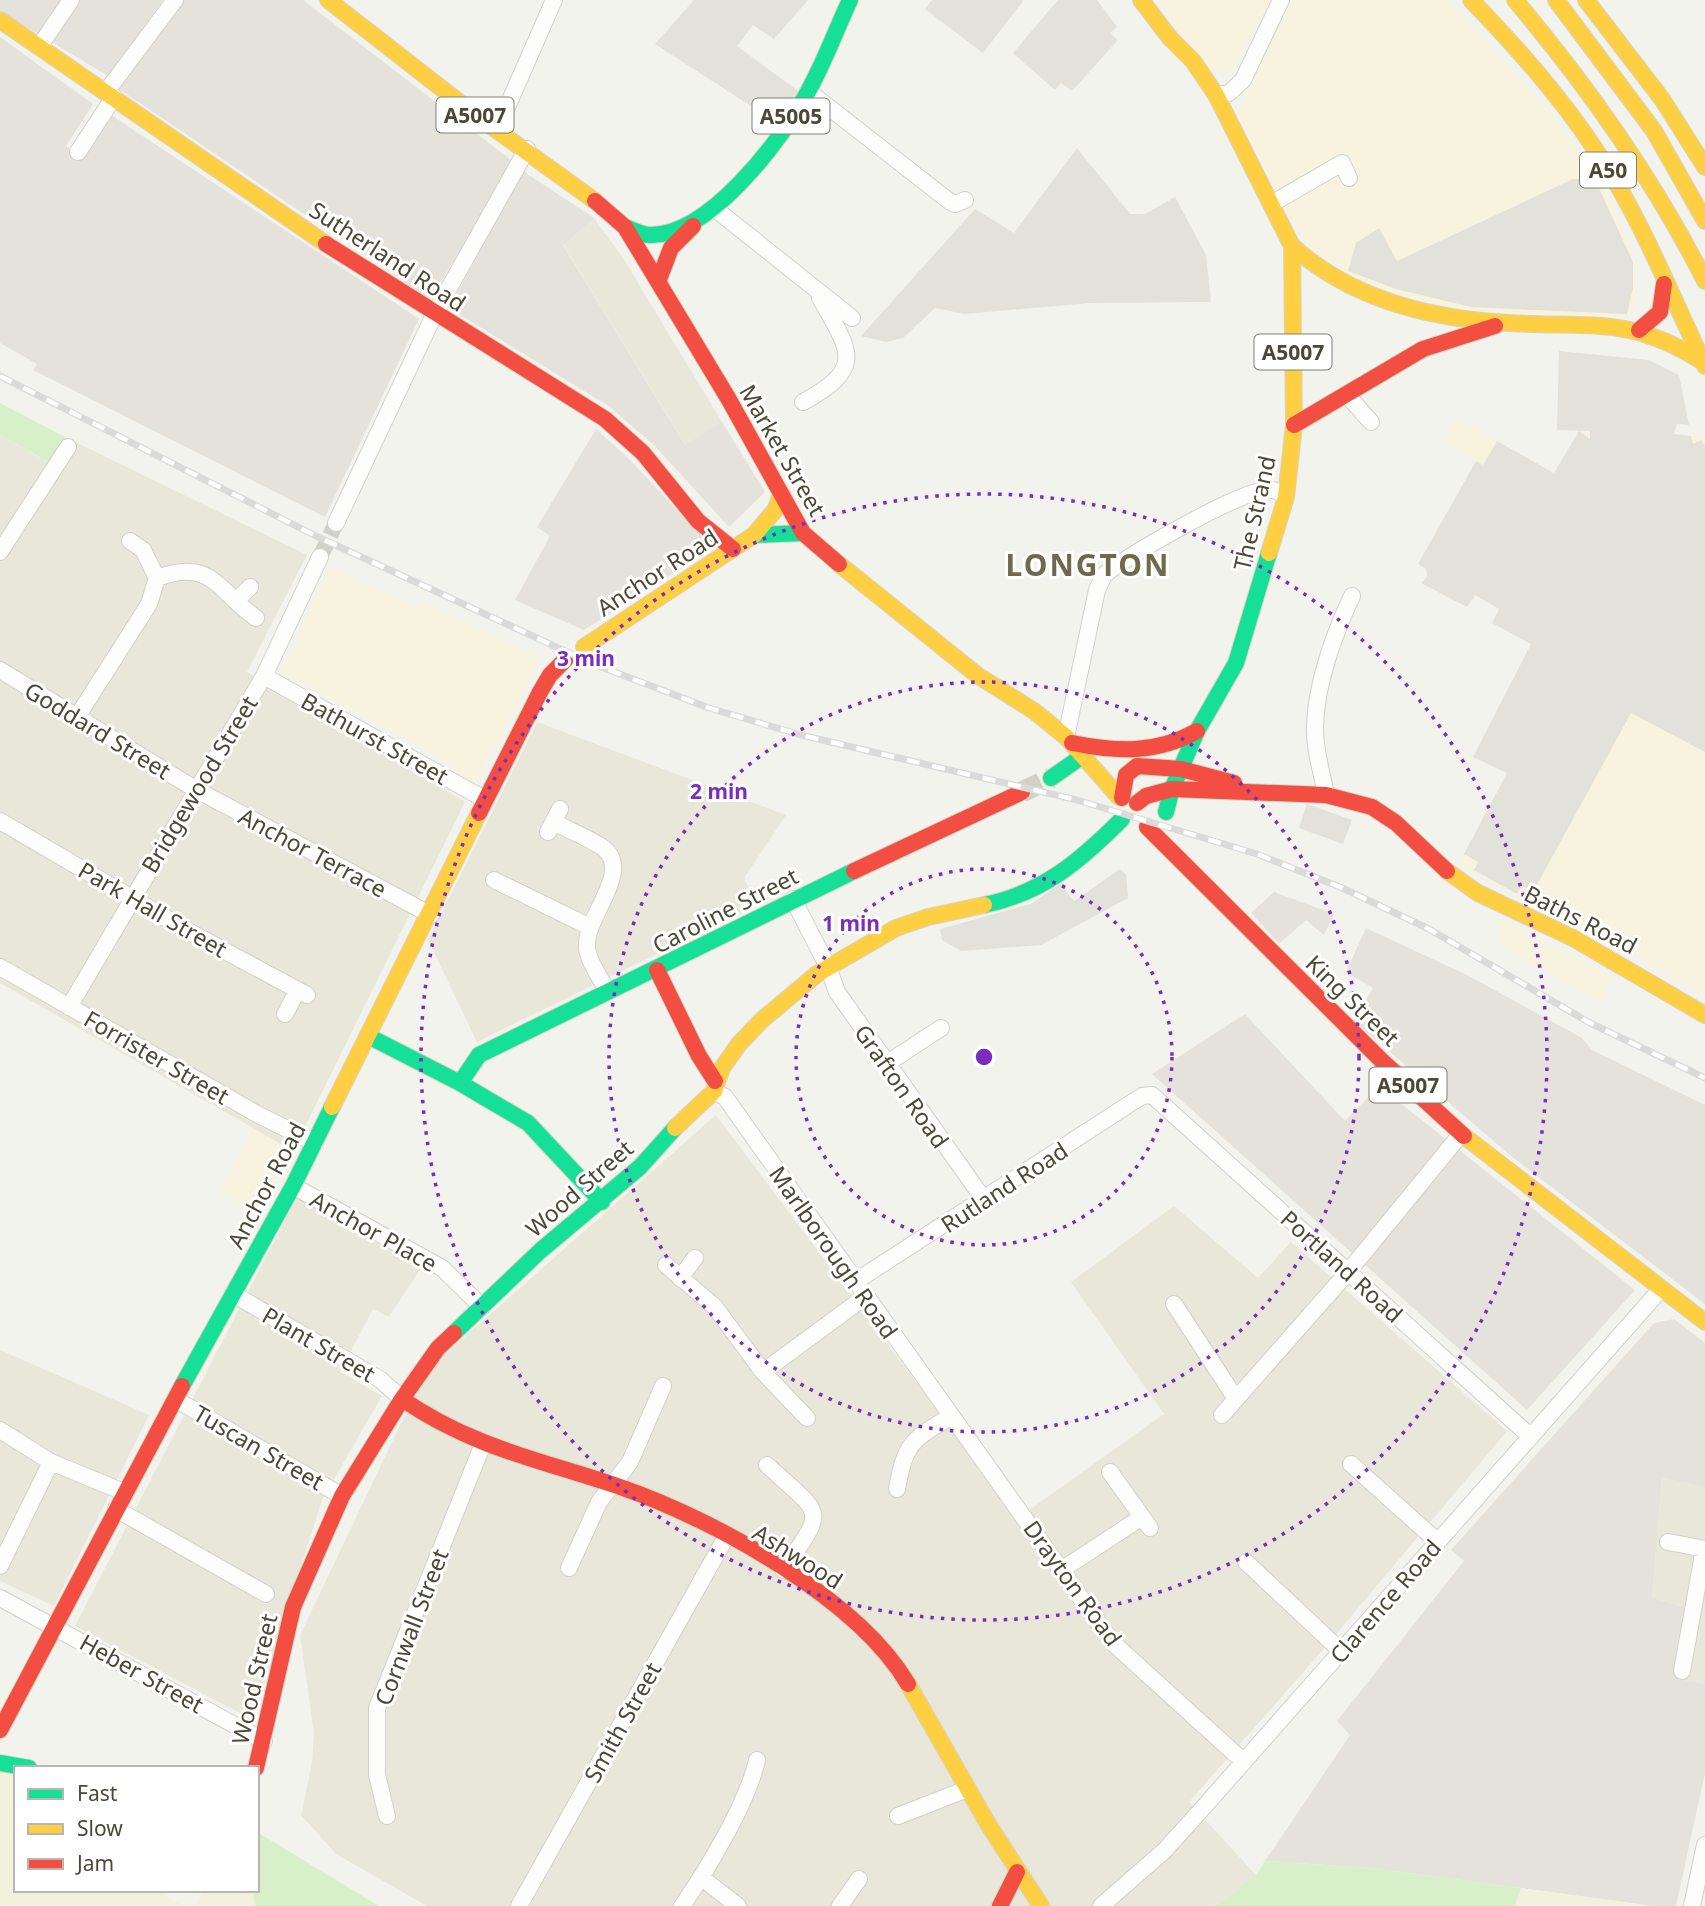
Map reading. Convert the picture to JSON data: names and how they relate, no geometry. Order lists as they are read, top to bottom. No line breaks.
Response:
{"streets":{"main road":["A5007","A5005","A50","Sutherland Road","Market Street","The Strand","Anchor Road","Caroline Street","Baths Road","King Street","Wood Street","Ashwood"],"street":["Goddard Street","Bathurst Street","Bridgewood Street","Anchor Terrace","Park Hall Street","Forrister Street","Grafton Road","Rutland Road","Anchor Place","Marlborough Road","Portland Road","Plant Street","Tuscan Street","Drayton Road","Clarence Road","Cornwall Street","Heber Street","Smith Street"]},"crossings":[["A5007","A5005"],["A5007","Market Street"],["A5007","The Strand"],["A5007","King Street"],["A5005","Market Street"],["Sutherland Road","Anchor Road"],["Market Street","Anchor Road"],["Anchor Road","Bathurst Street"],["Anchor Road","Anchor Terrace"],["Anchor Road","Forrister Street"],["Anchor Road","Anchor Place"],["Anchor Road","Plant Street"],["Anchor Road","Tuscan Street"],["Anchor Road","Heber Street"],["Goddard Street","Bridgewood Street"],["Goddard Street","Anchor Terrace"],["Bathurst Street","Bridgewood Street"],["Bridgewood Street","Anchor Terrace"],["Bridgewood Street","Park Hall Street"],["Bridgewood Street","Forrister Street"],["Caroline Street","Grafton Road"],["King Street","Clarence Road"],["Grafton Road","Rutland Road"],["Grafton Road","Wood Street"],["Rutland Road","Marlborough Road"],["Rutland Road","Portland Road"],["Wood Street","Anchor Place"],["Wood Street","Marlborough Road"],["Wood Street","Plant Street"],["Wood Street","Tuscan Street"],["Wood Street","Ashwood"],["Wood Street","Heber Street"],["Marlborough Road","Drayton Road"],["Portland Road","Clarence Road"],["Plant Street","Ashwood"],["Ashwood","Cornwall Street"],["Ashwood","Smith Street"],["Drayton Road","Clarence Road"]],"districts":["LONGTON"],"legend":["Fast","Slow","Jam"],"rings":["3 min","2 min","1 min"]}
